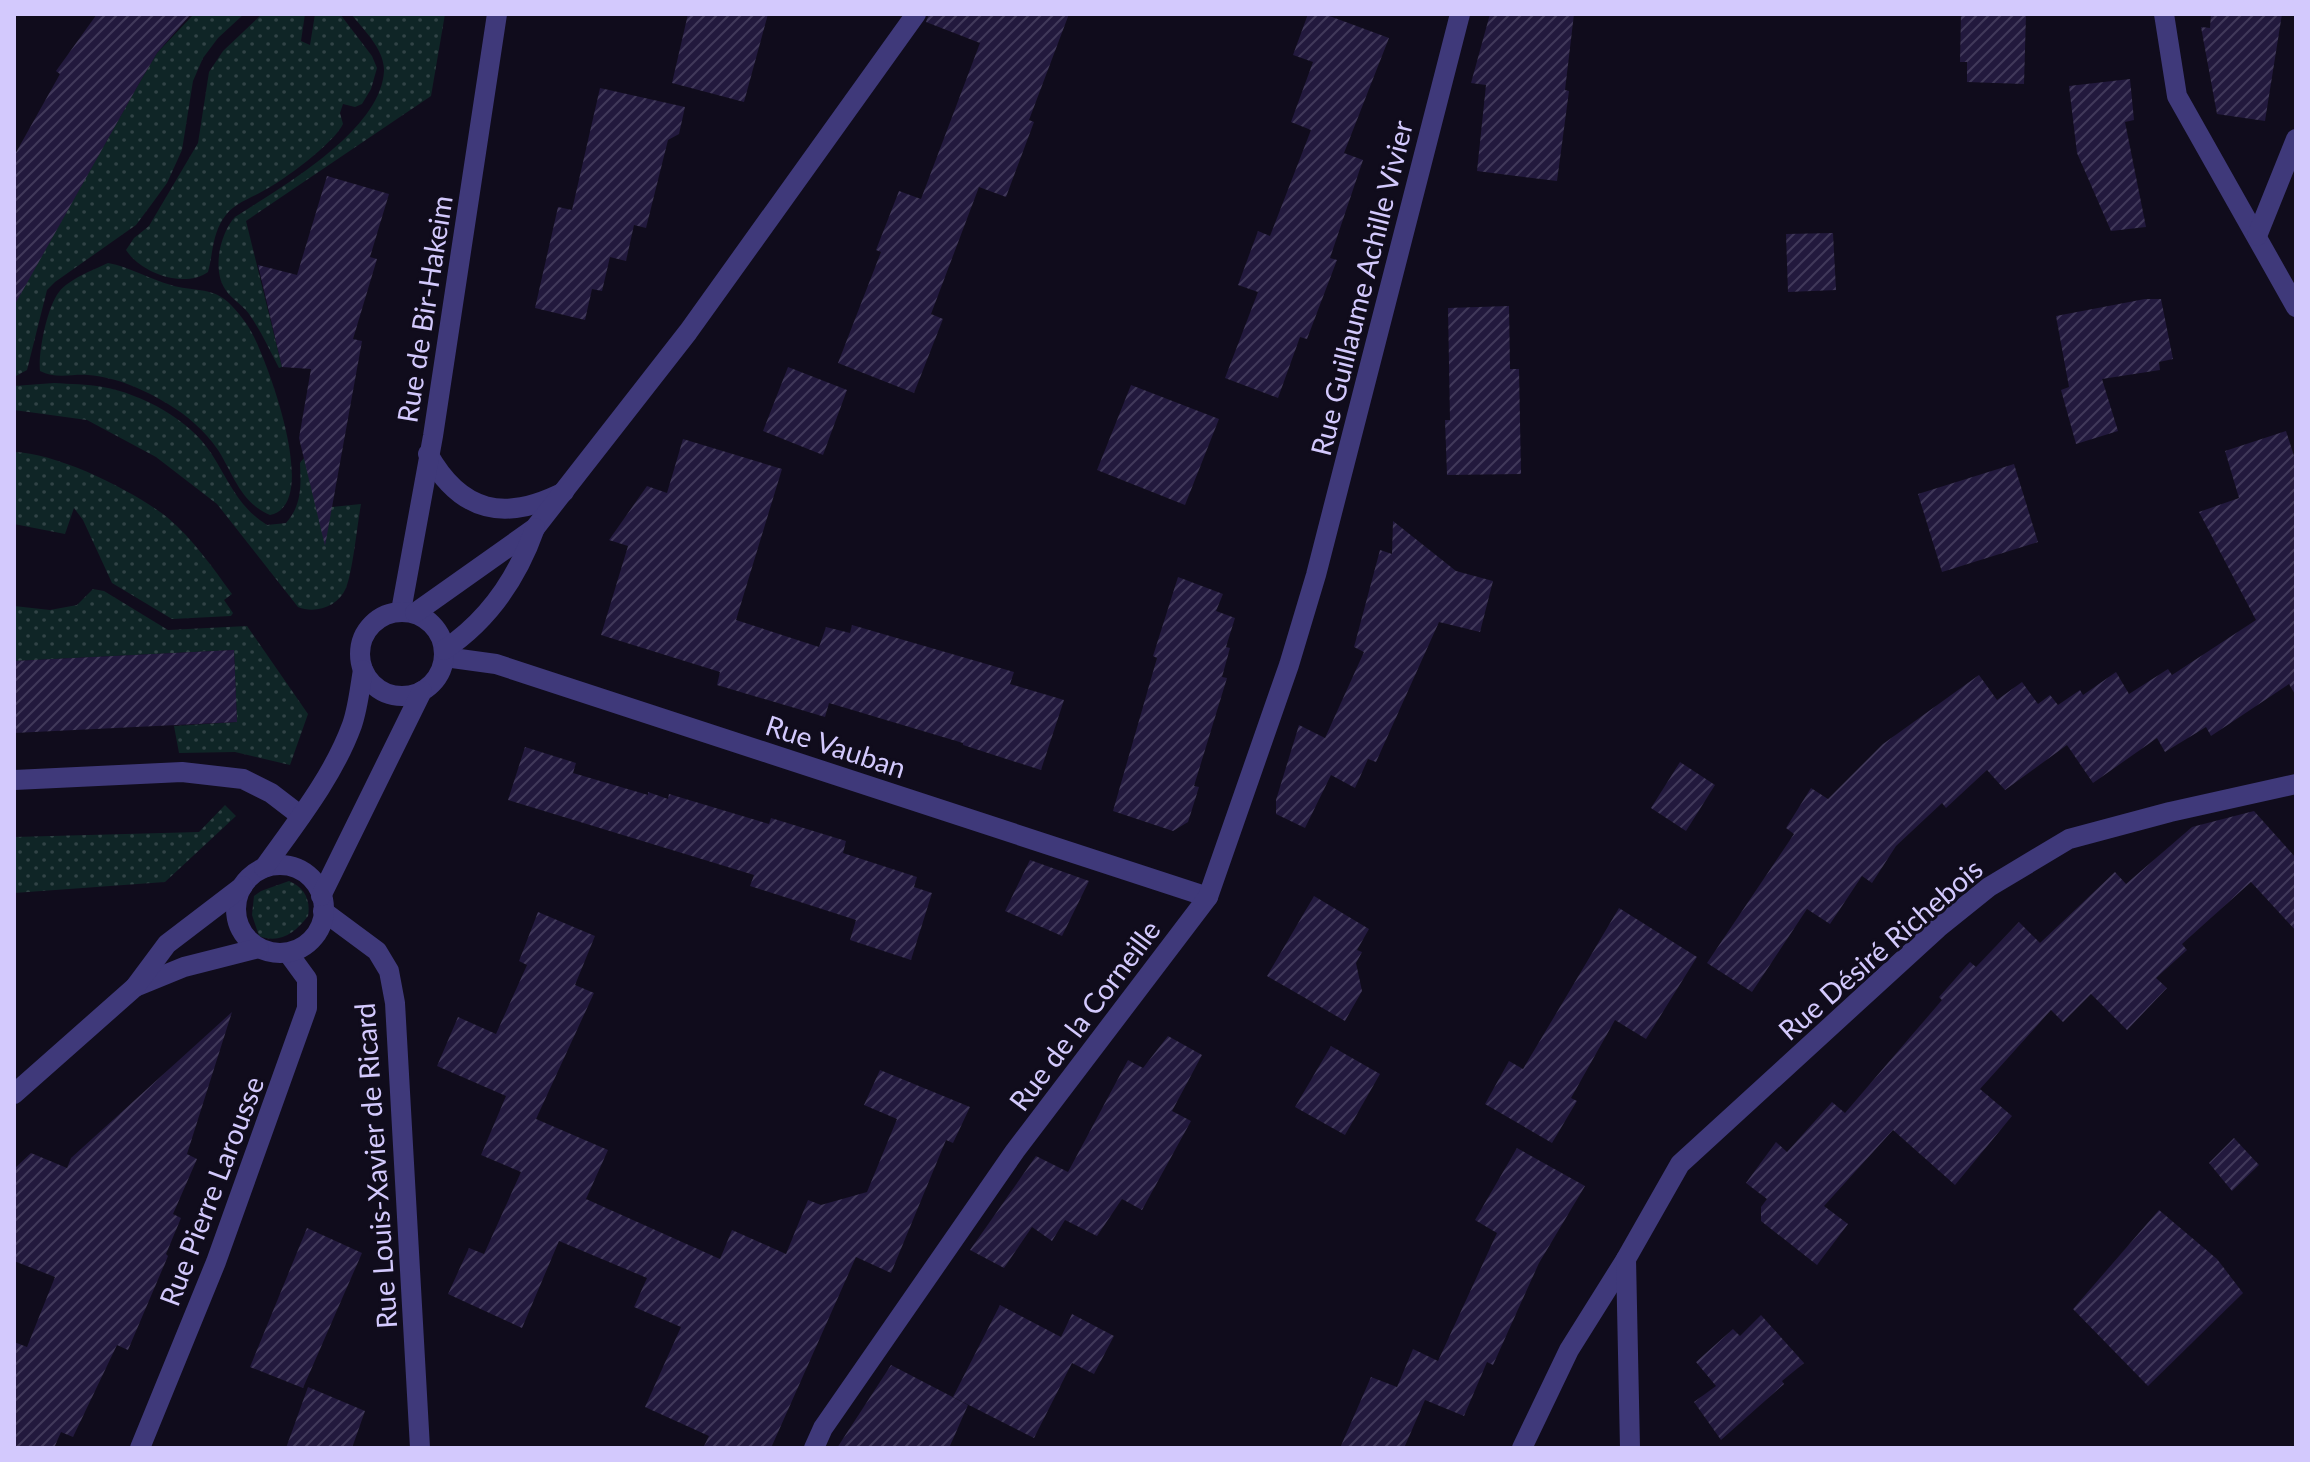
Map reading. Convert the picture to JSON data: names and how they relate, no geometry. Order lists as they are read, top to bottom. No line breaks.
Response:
{"streets":{"street":["Rue Guillaume Achille Vivier","Rue de Bir-Hakeim","Rue Vauban","Rue Désiré Richebois","Rue de la Corneille","Rue Louis-Xavier de Ricard","Rue Pierre Larousse"]},"crossings":[["Rue Guillaume Achille Vivier","Rue de la Corneille"],["Rue de Bir-Hakeim","Rue Vauban"],["Rue Vauban","Rue de la Corneille"],["Rue Louis-Xavier de Ricard","Rue Pierre Larousse"]]}
